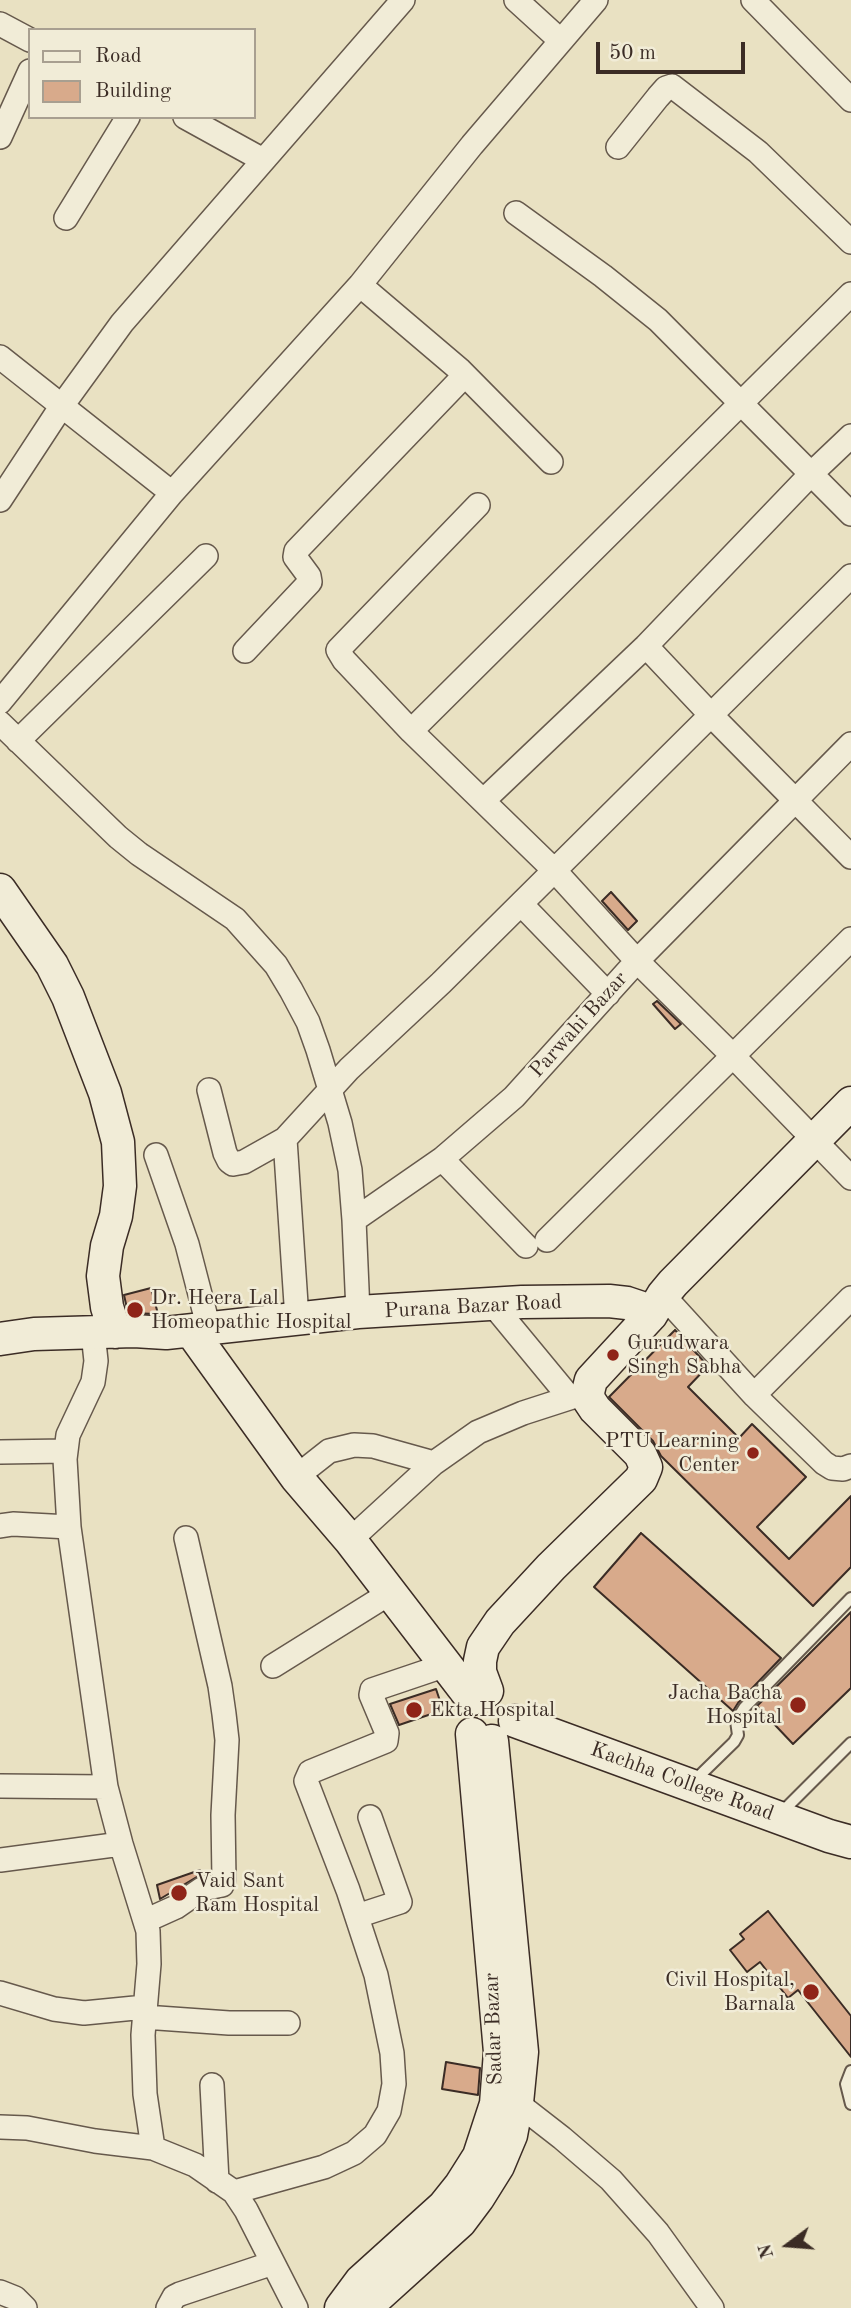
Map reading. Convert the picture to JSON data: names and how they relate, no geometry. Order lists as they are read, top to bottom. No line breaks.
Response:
{"streets":{"street":["Parwahi Bazar","Purana Bazar Road","Kachha College Road","Sadar Bazar"]},"crossings":[["Kachha College Road","Sadar Bazar"]],"places":["Dr. Heera Lal Homeopathic Hospital","Gurudwara Singh Sabha","PTU Learning Center","Jacha Bacha Hospital","Ekta Hospital","Vaid Sant Ram Hospital","Civil Hospital, Barnala"],"legend":["Road","Building"],"scale_bar":"50 m","north":"left"}
